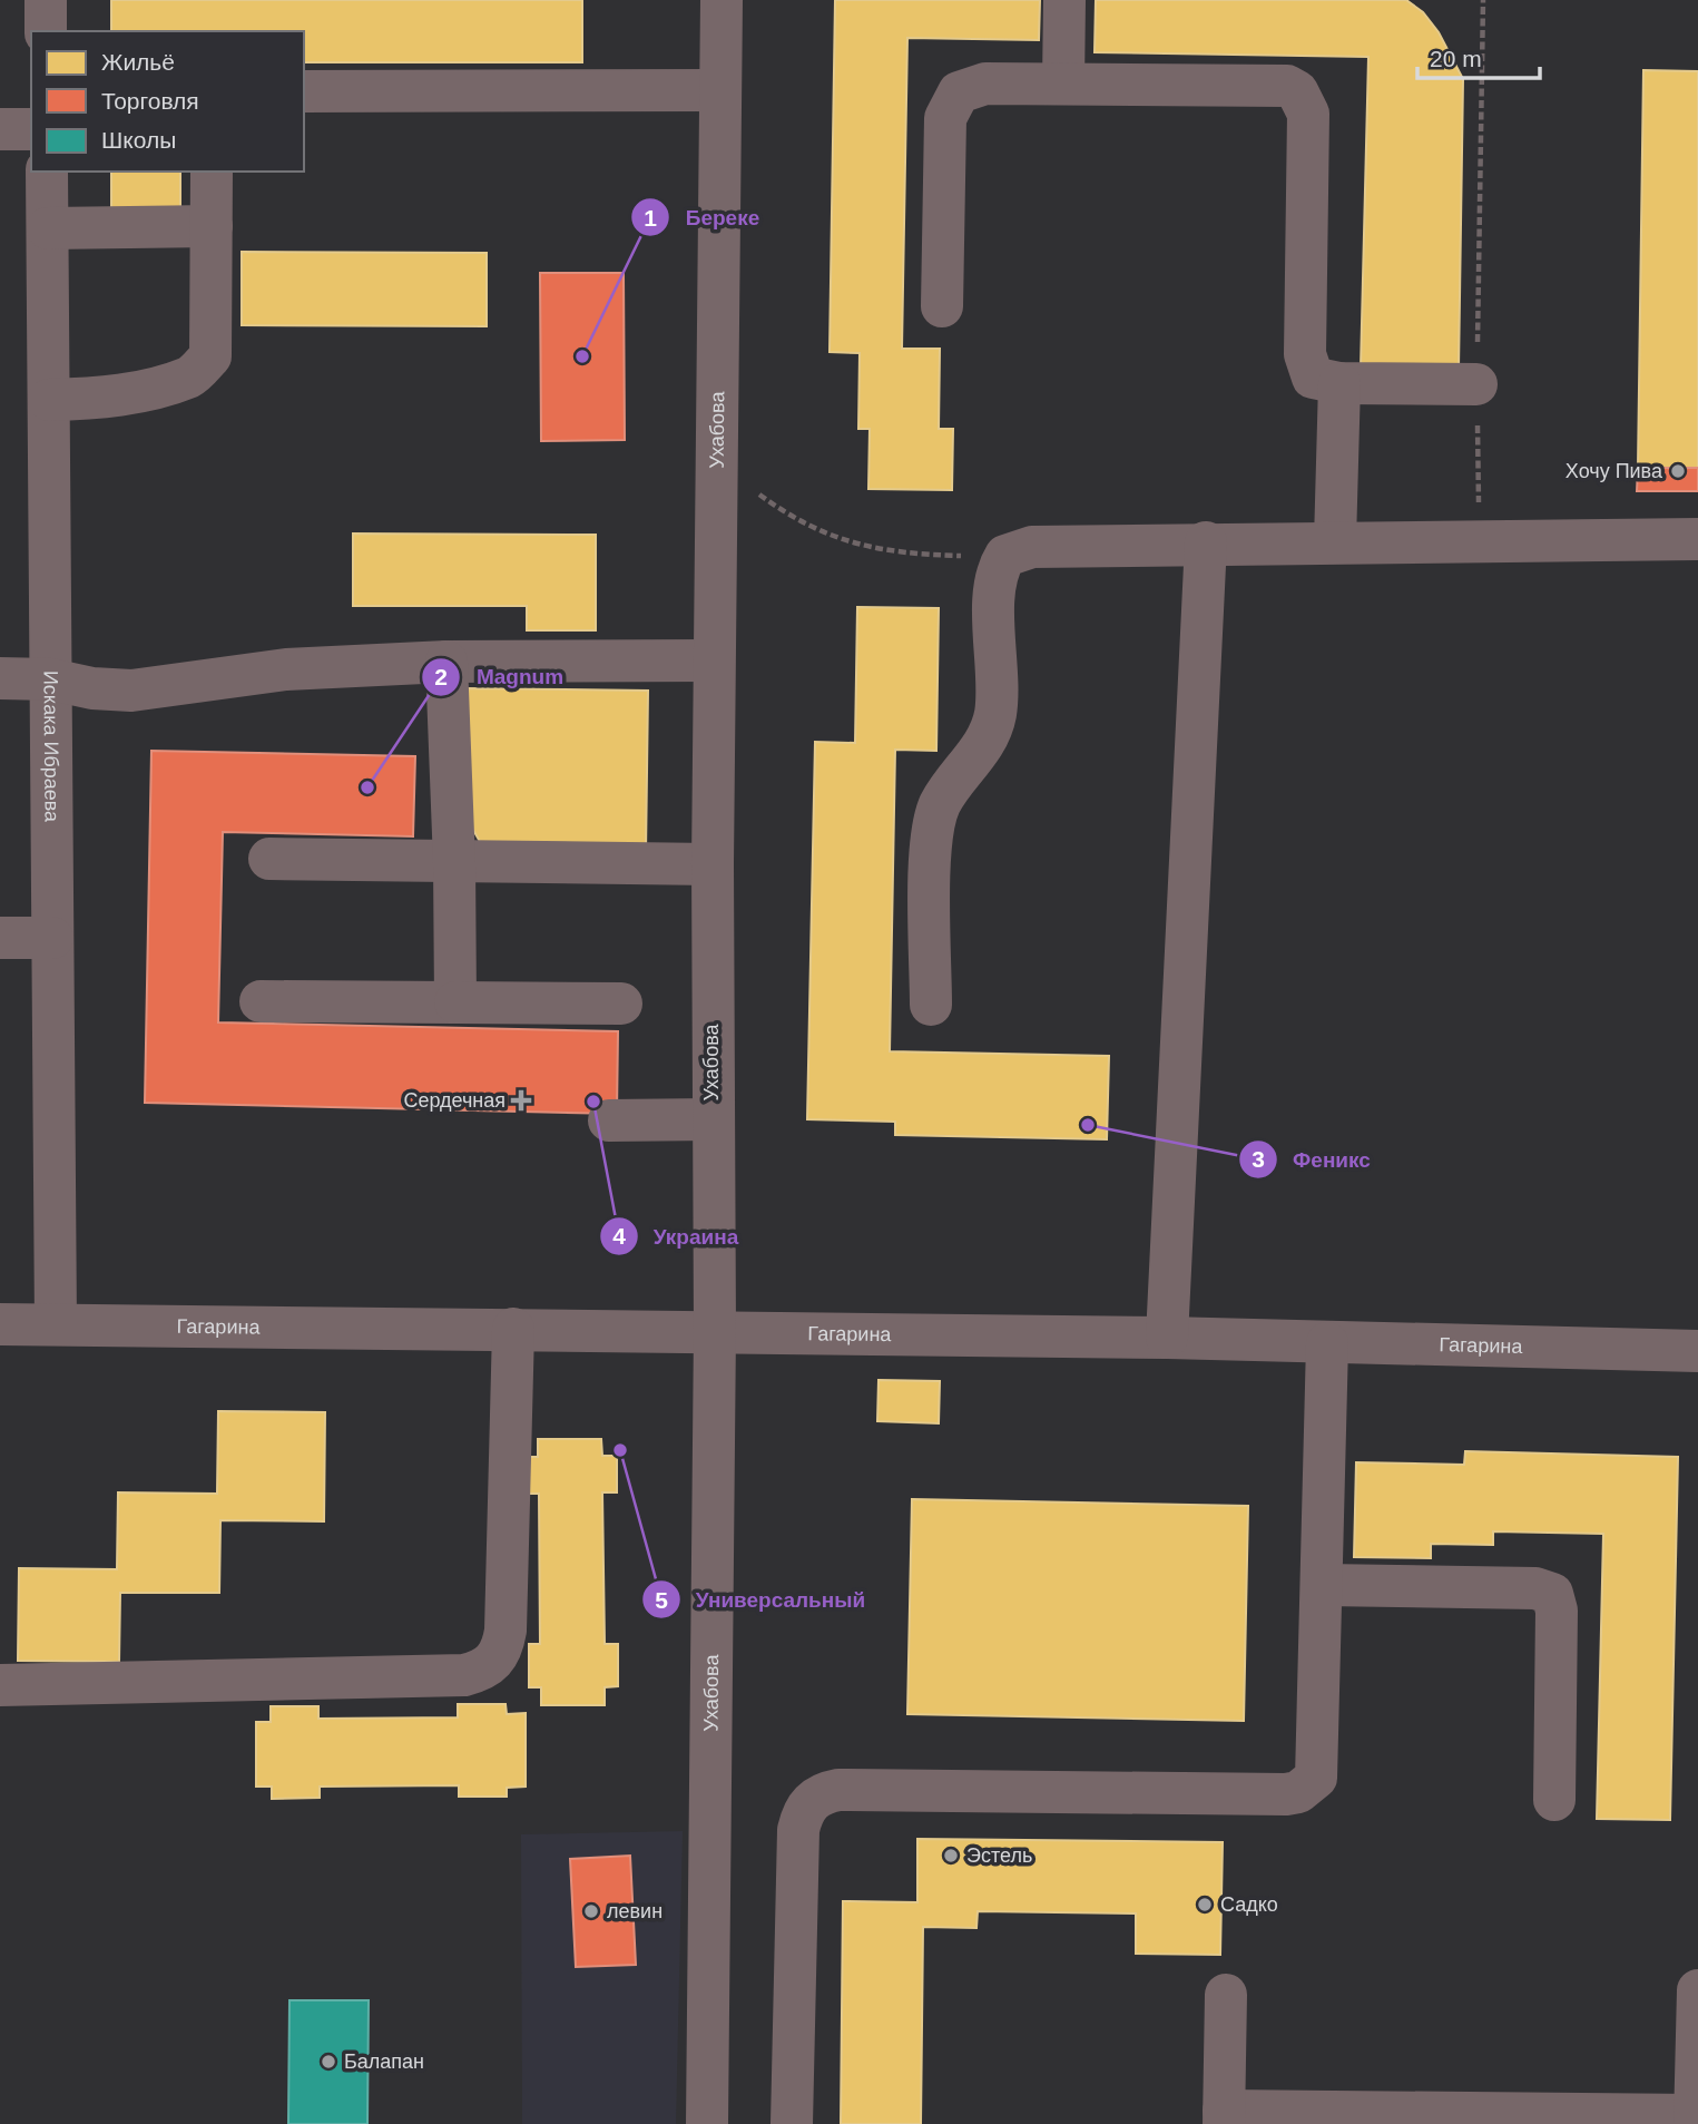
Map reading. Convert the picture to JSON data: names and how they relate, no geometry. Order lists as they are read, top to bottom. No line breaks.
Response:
{"streets":{"street":["Ухабова","Искака Ибраева","Гагарина"]},"crossings":[["Ухабова","Гагарина"],["Искака Ибраева","Гагарина"]],"places":{"other":["Береке","Хочу Пива","Magnum","Украина","Феникс","Универсальный","Эстель","Садко","левин","Балапан"],"health":["Сердечная"]},"legend":["Жильё","Торговля","Школы"],"scale_bar":"20 m"}
